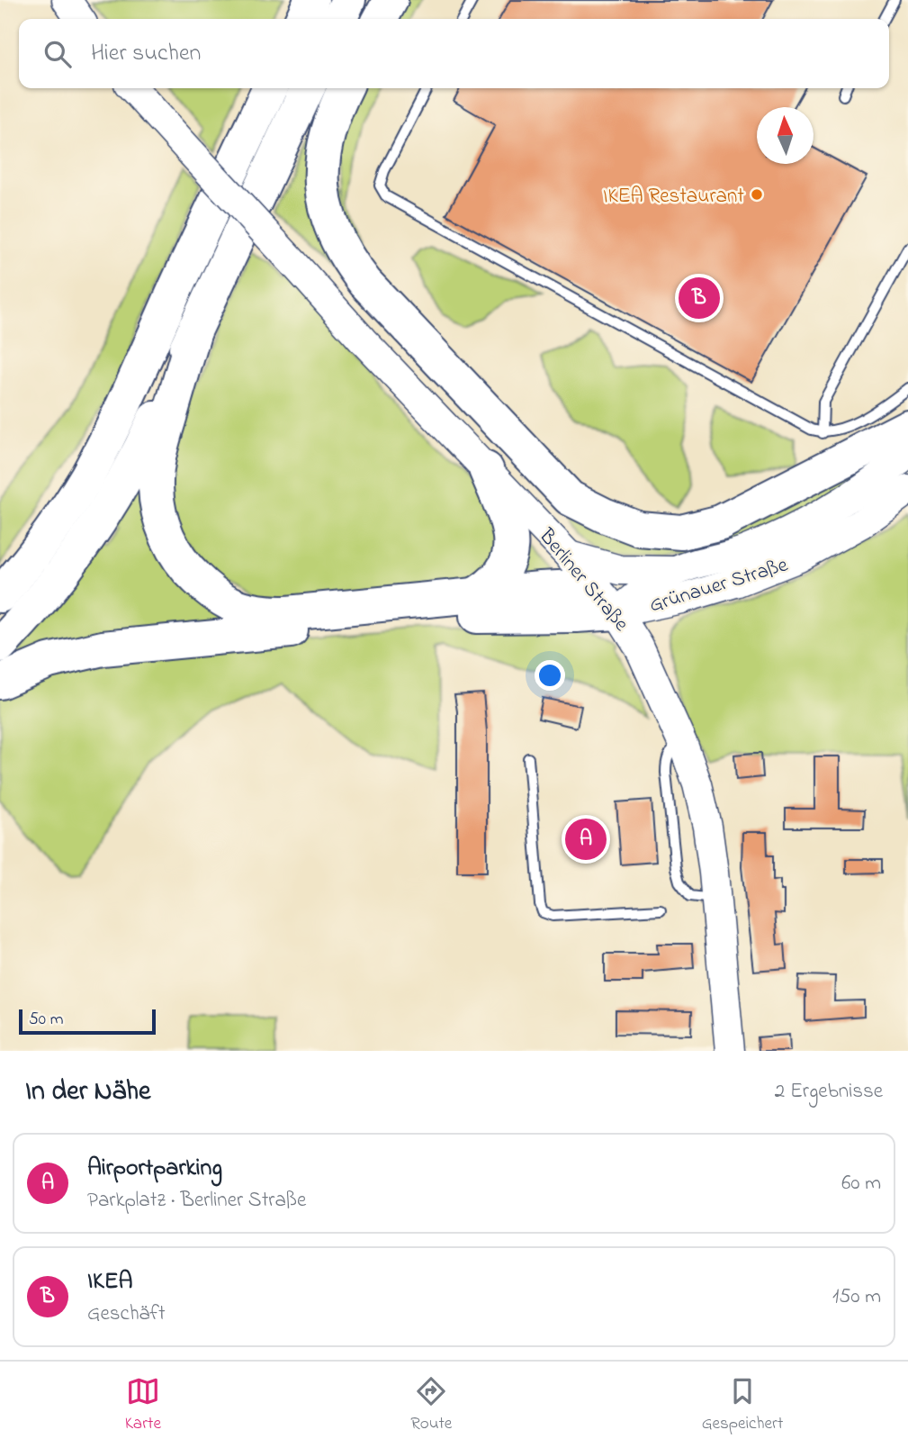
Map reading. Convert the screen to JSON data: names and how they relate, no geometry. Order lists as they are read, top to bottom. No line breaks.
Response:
{"streets":{"main road":["Berliner Straße","Grünauer Straße"]},"crossings":[["Berliner Straße","Grünauer Straße"]],"places":["IKEA Restaurant"],"scale_bar":"50 m","north":"top","page":{"search":"Hier suchen","pins":["B","A"],"scale":"50 m","heading":["In der Nähe","2 Ergebnisse"],"list":[{"mark":"A","name":"Airportparking","note":"Parkplatz · Berliner Straße","value":"60 m"},{"mark":"B","name":"IKEA","note":"Geschäft","value":"150 m"}],"nav":["Karte","Route","Gespeichert"]}}
